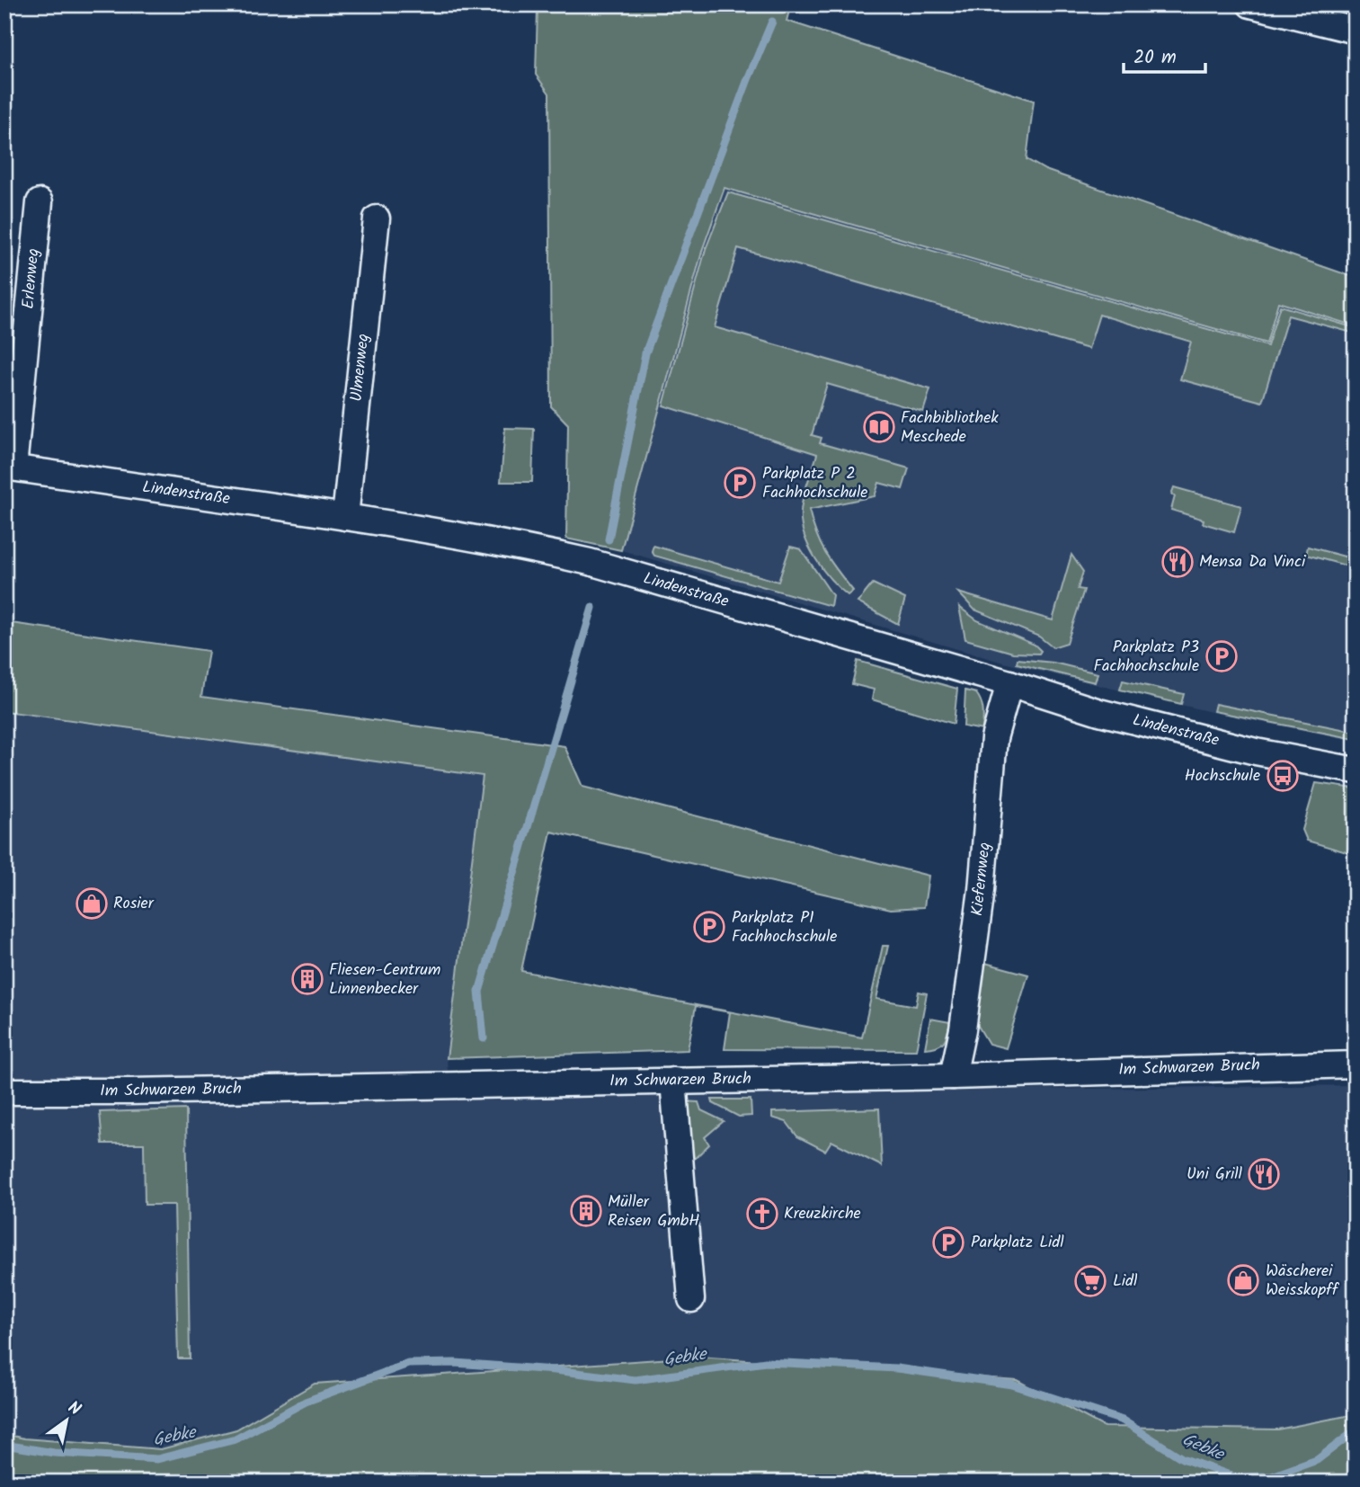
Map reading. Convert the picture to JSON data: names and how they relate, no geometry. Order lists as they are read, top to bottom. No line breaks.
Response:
{"streets":{"street":["Erlenweg","Ulmenweg","Lindenstraße","Kiefernweg","Im Schwarzen Bruch"]},"crossings":[["Erlenweg","Lindenstraße"],["Ulmenweg","Lindenstraße"],["Lindenstraße","Kiefernweg"],["Kiefernweg","Im Schwarzen Bruch"]],"water":["Gebke"],"places":{"library":["Fachbibliothek Meschede"],"parking":["Parkplatz P 2 Fachhochschule","Parkplatz P3 Fachhochschule","Parkplatz P1 Fachhochschule","Parkplatz Lidl"],"restaurant":["Mensa Da Vinci","Uni Grill"],"bus stop":["Hochschule"],"shop":["Rosier","Wäscherei Weisskopff"],"building":["Fliesen-Centrum Linnenbecker","Müller Reisen GmbH"],"church":["Kreuzkirche"],"supermarket":["Lidl"]},"scale_bar":"20 m","north":"top right"}
